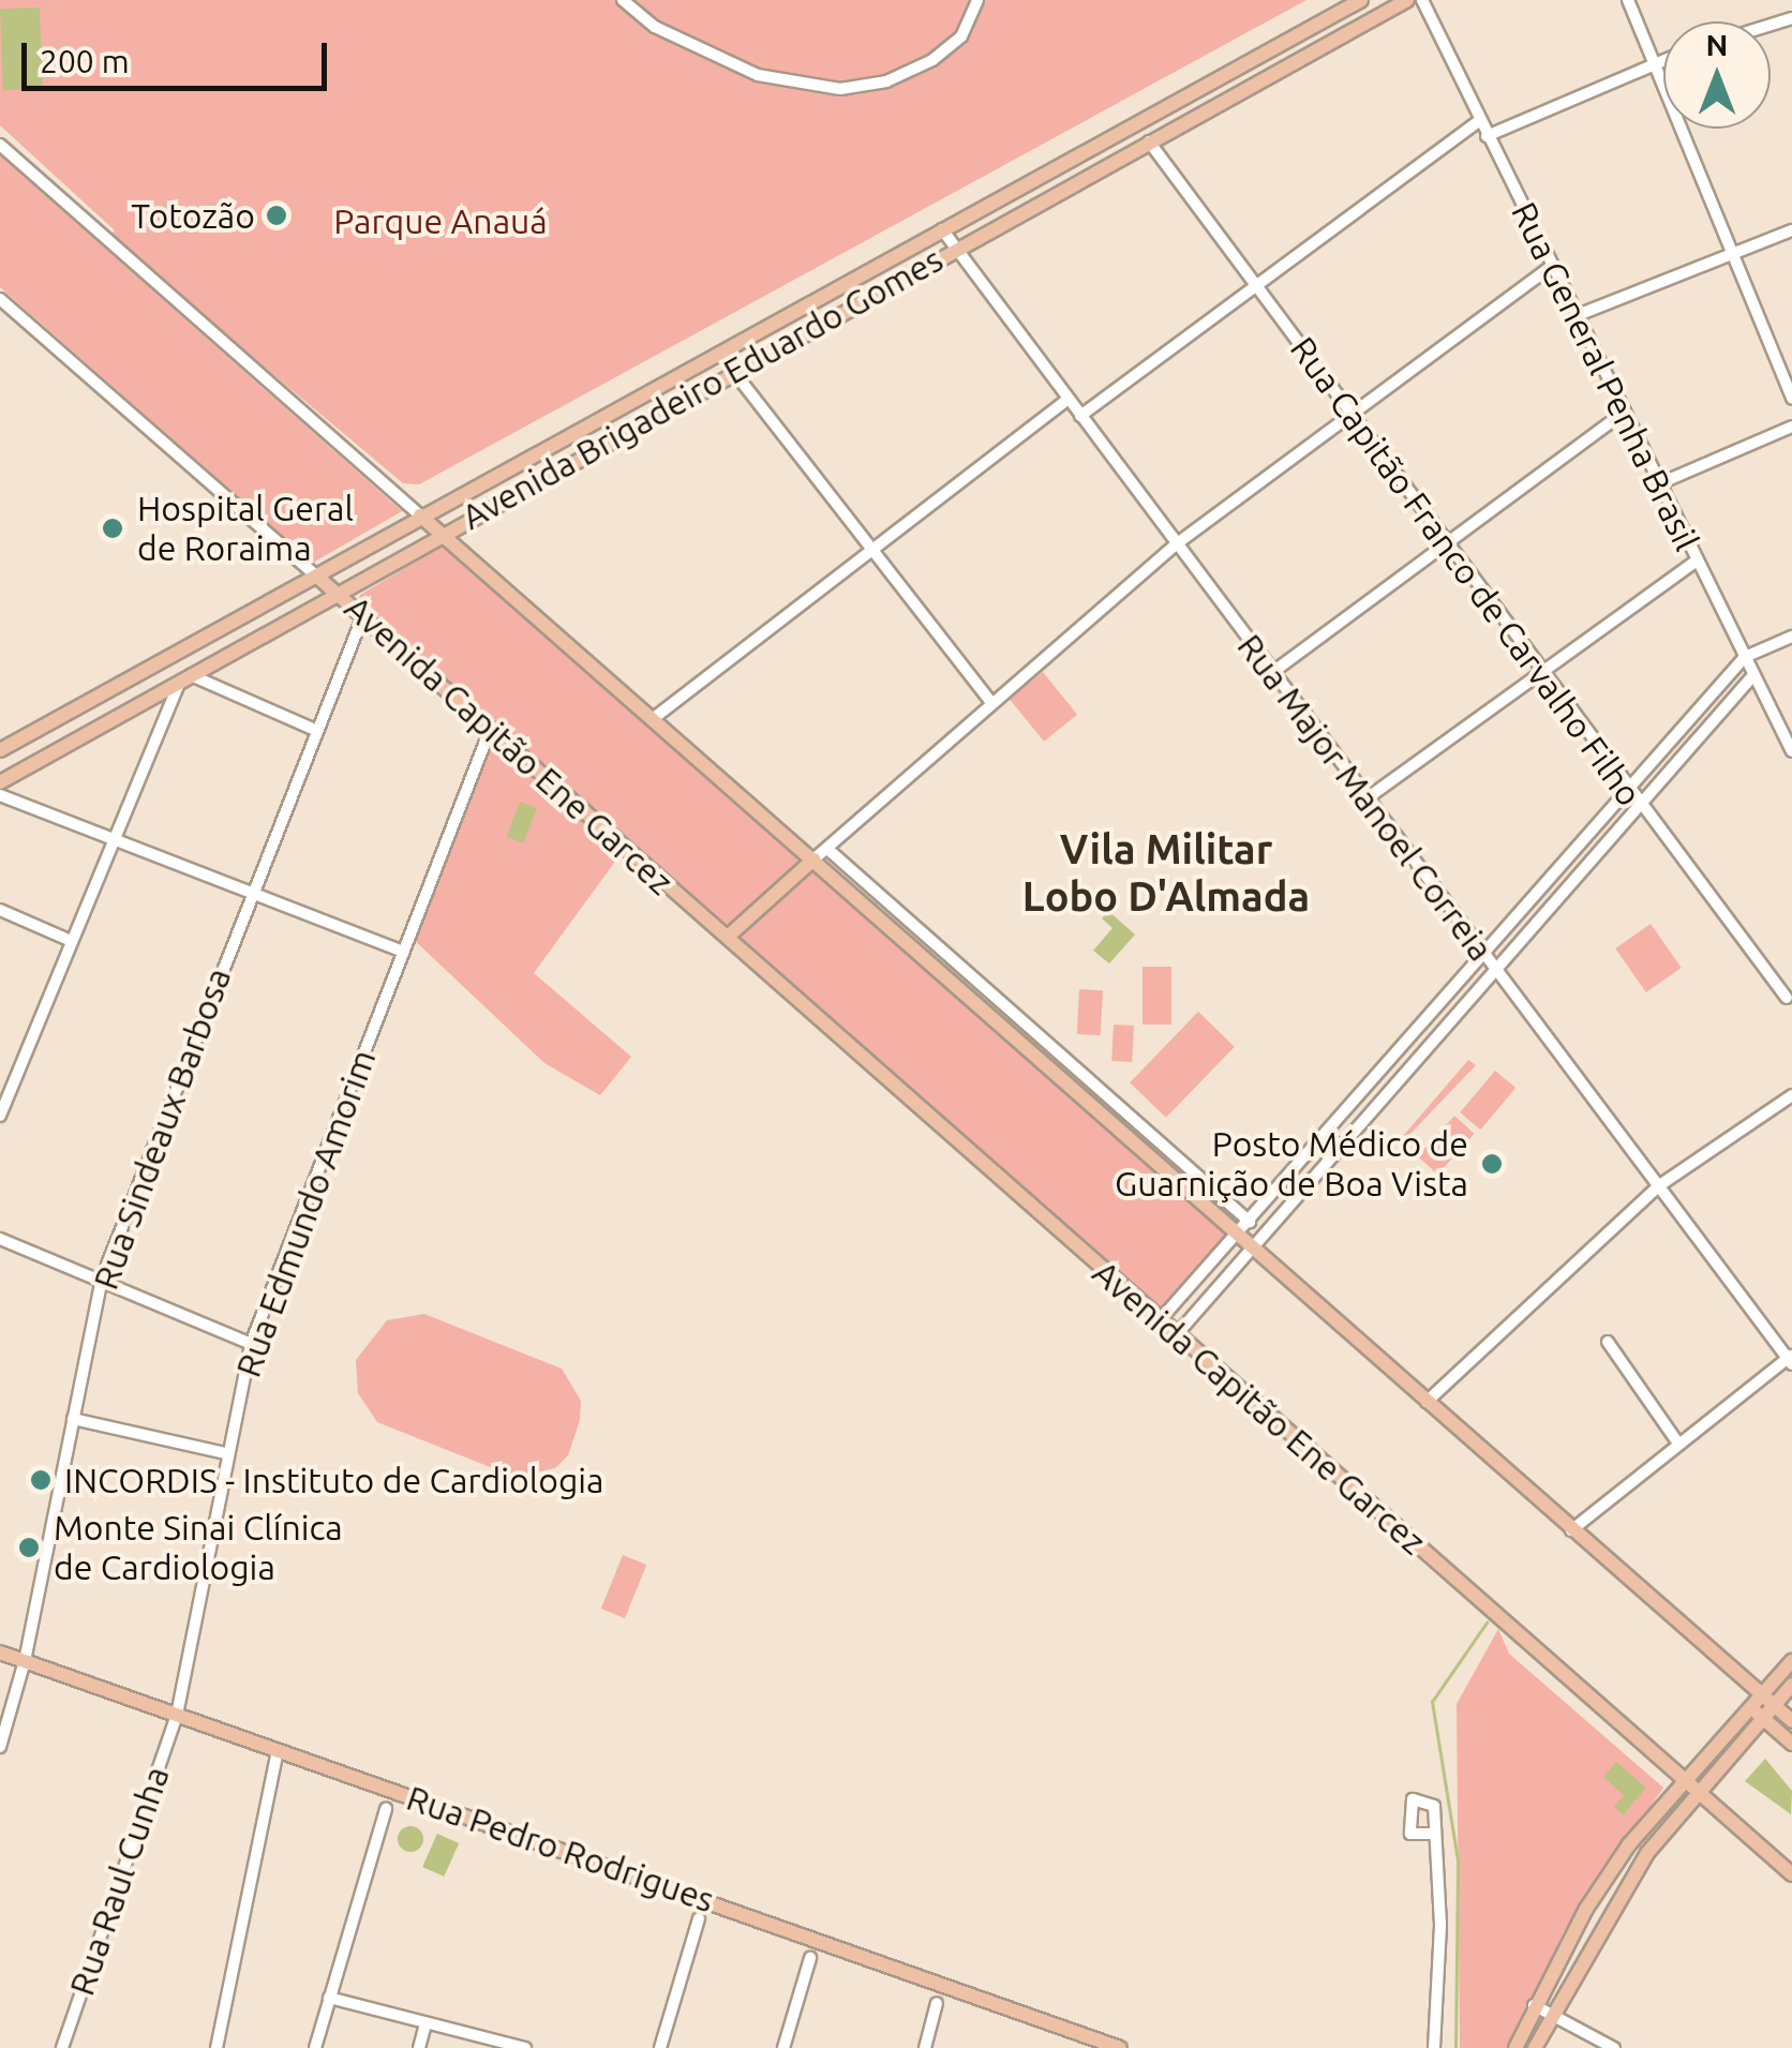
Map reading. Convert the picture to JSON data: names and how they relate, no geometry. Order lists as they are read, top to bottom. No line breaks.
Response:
{"streets":{"main road":["Avenida Brigadeiro Eduardo Gomes","Avenida Capitão Ene Garcez","Rua Pedro Rodrigues"],"street":["Rua General Penha Brasil","Rua Capitão Franco de Carvalho Filho","Rua Major Manoel Correia","Rua Sindeaux Barbosa","Rua Edmundo Amorim","Rua Raul Cunha"]},"crossings":[["Avenida Brigadeiro Eduardo Gomes","Rua Capitão Franco de Carvalho Filho"],["Avenida Brigadeiro Eduardo Gomes","Avenida Capitão Ene Garcez"],["Avenida Brigadeiro Eduardo Gomes","Rua Major Manoel Correia"],["Avenida Capitão Ene Garcez","Rua Sindeaux Barbosa"],["Avenida Capitão Ene Garcez","Rua Edmundo Amorim"],["Rua Sindeaux Barbosa","Rua Pedro Rodrigues"],["Rua Edmundo Amorim","Rua Pedro Rodrigues"],["Rua Edmundo Amorim","Rua Raul Cunha"],["Rua Pedro Rodrigues","Rua Raul Cunha"]],"districts":["Vila Militar Lobo D'Almada"],"parks":["Parque Anauá"],"places":["Totozão","Hospital Geral de Roraima","Posto Médico de Guarnição de Boa Vista","INCORDIS - Instituto de Cardiologia","Monte Sinai Clínica de Cardiologia"],"scale_bar":"200 m","north":"top"}
